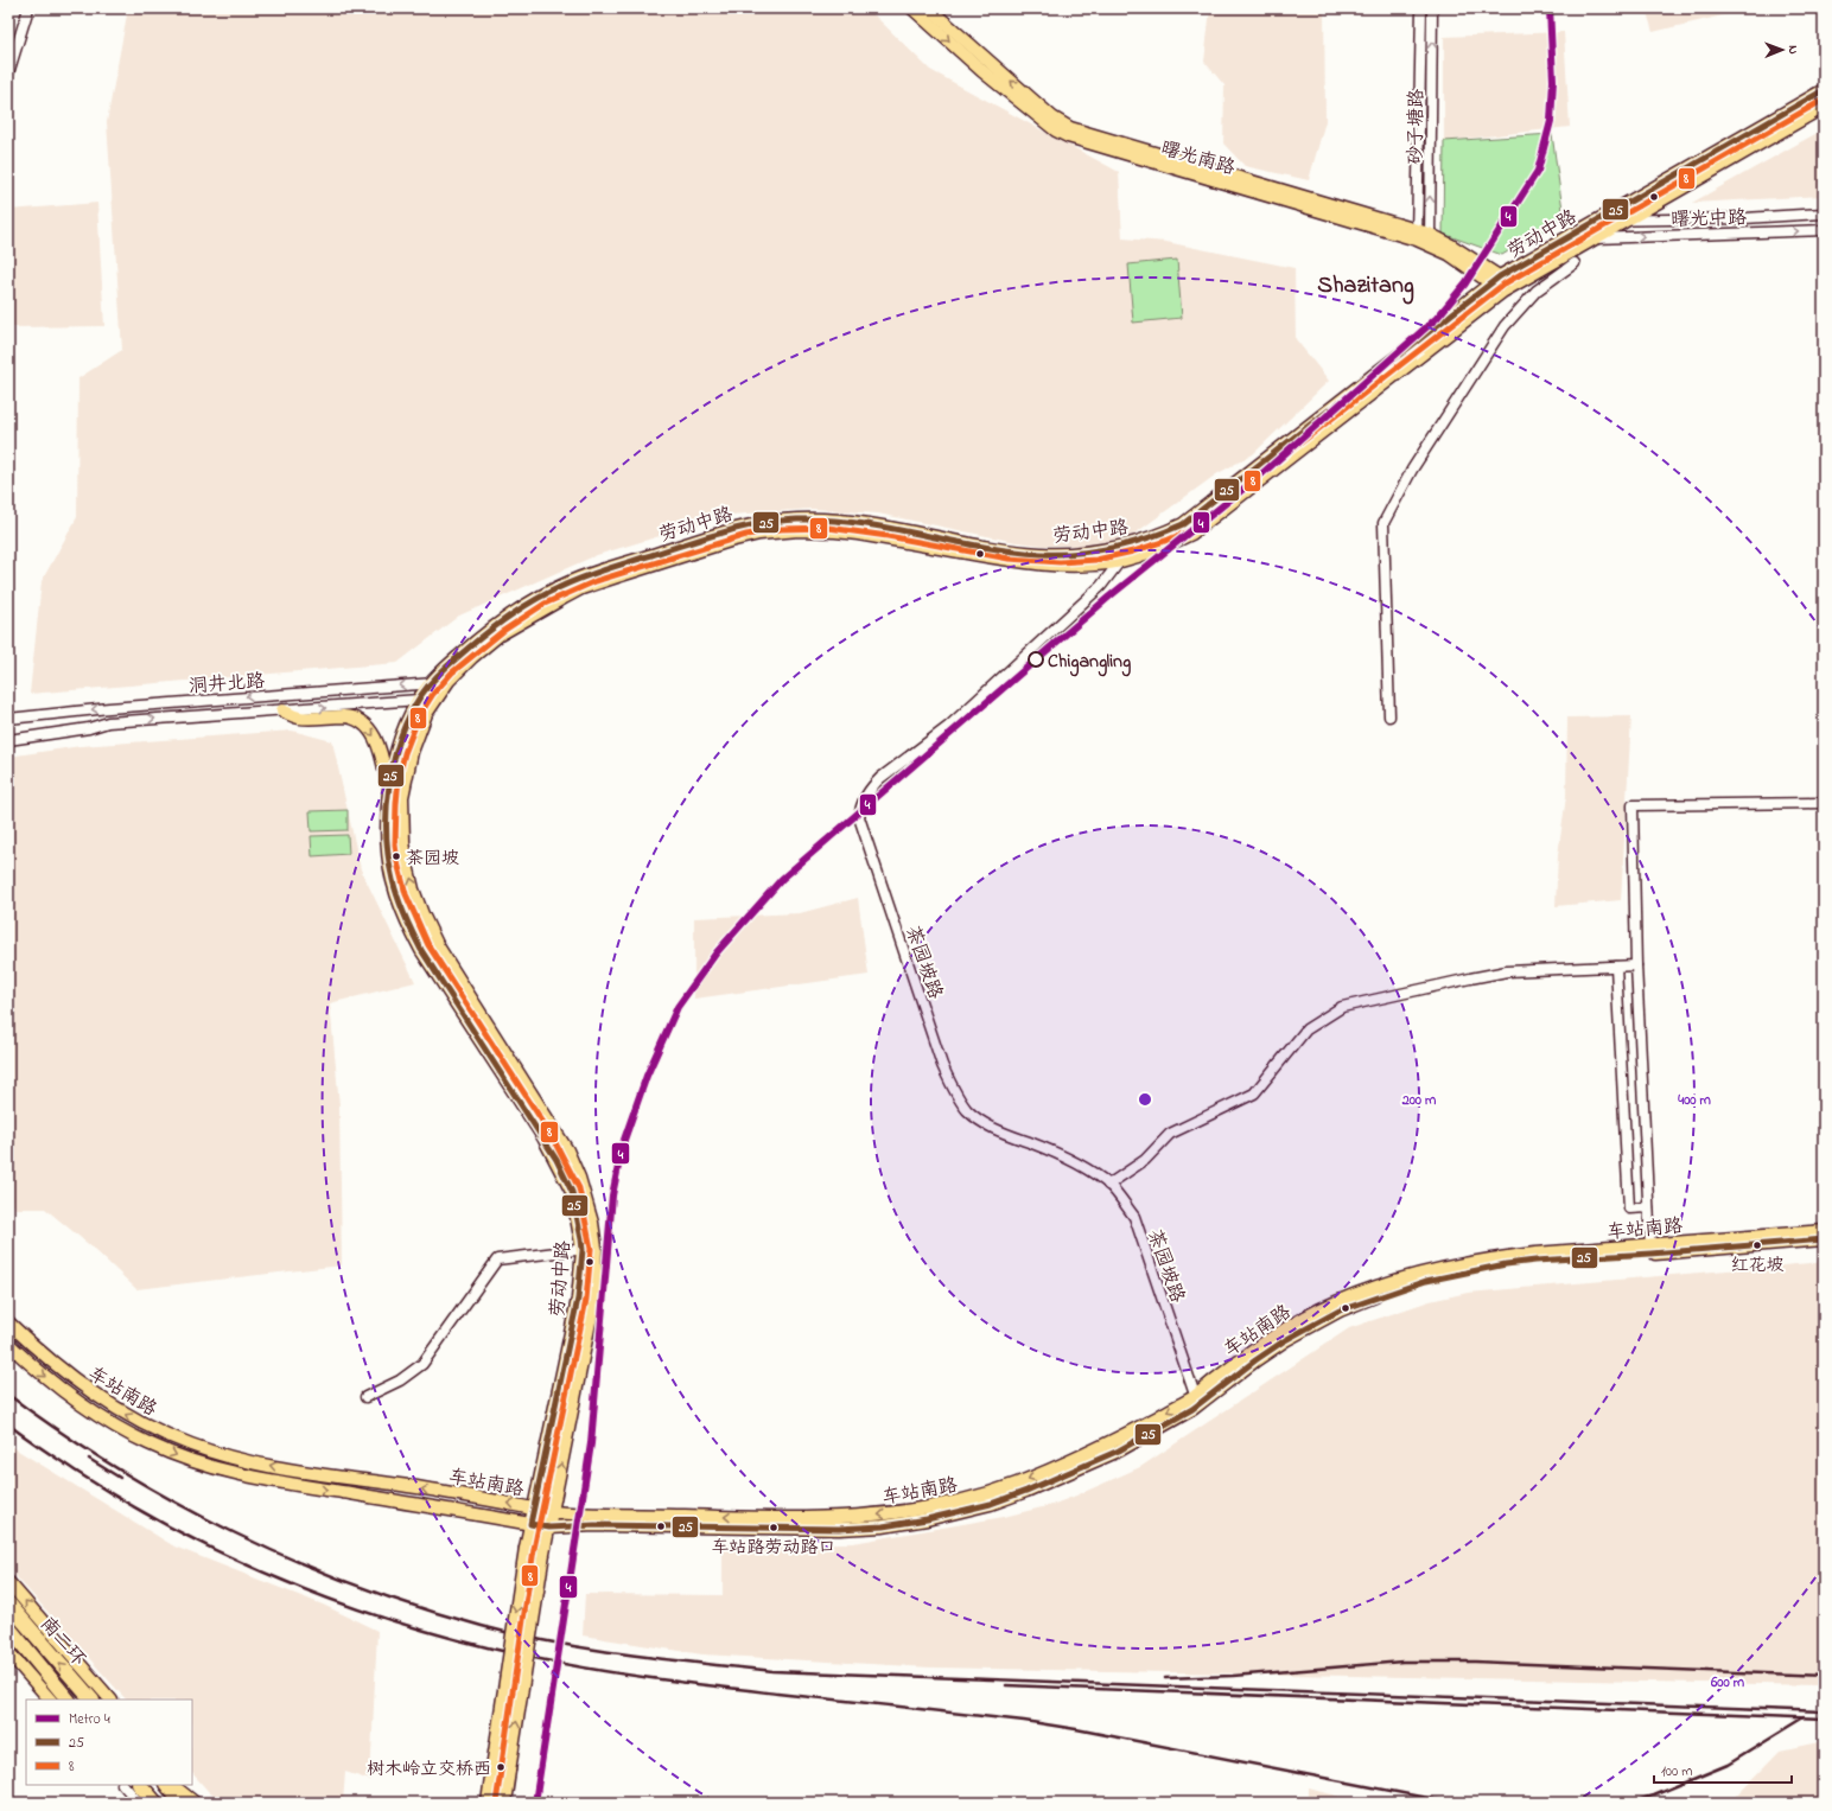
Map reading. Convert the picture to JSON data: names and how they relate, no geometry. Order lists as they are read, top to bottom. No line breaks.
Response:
{"streets":{"highway":["南二环"],"main road":["曙光南路","劳动中路","车站南路"],"street":["砂子塘路","曙光中路","洞井北路","茶园坡路"]},"crossings":[["砂子塘路","曙光南路"],["曙光南路","劳动中路"],["曙光中路","劳动中路"],["劳动中路","洞井北路"],["劳动中路","茶园坡路"],["劳动中路","车站南路"],["茶园坡路","车站南路"]],"districts":["Shazitang"],"places":["Chigangling","茶园坡","红花坡","车站路劳动路口","树木岭立交桥西"],"lines":["metro line 4","transit line 25","transit line 8"],"legend":["Metro 4","25","8"],"scale_bar":"100 m","north":"right","rings":["200 m","400 m","600 m"]}
